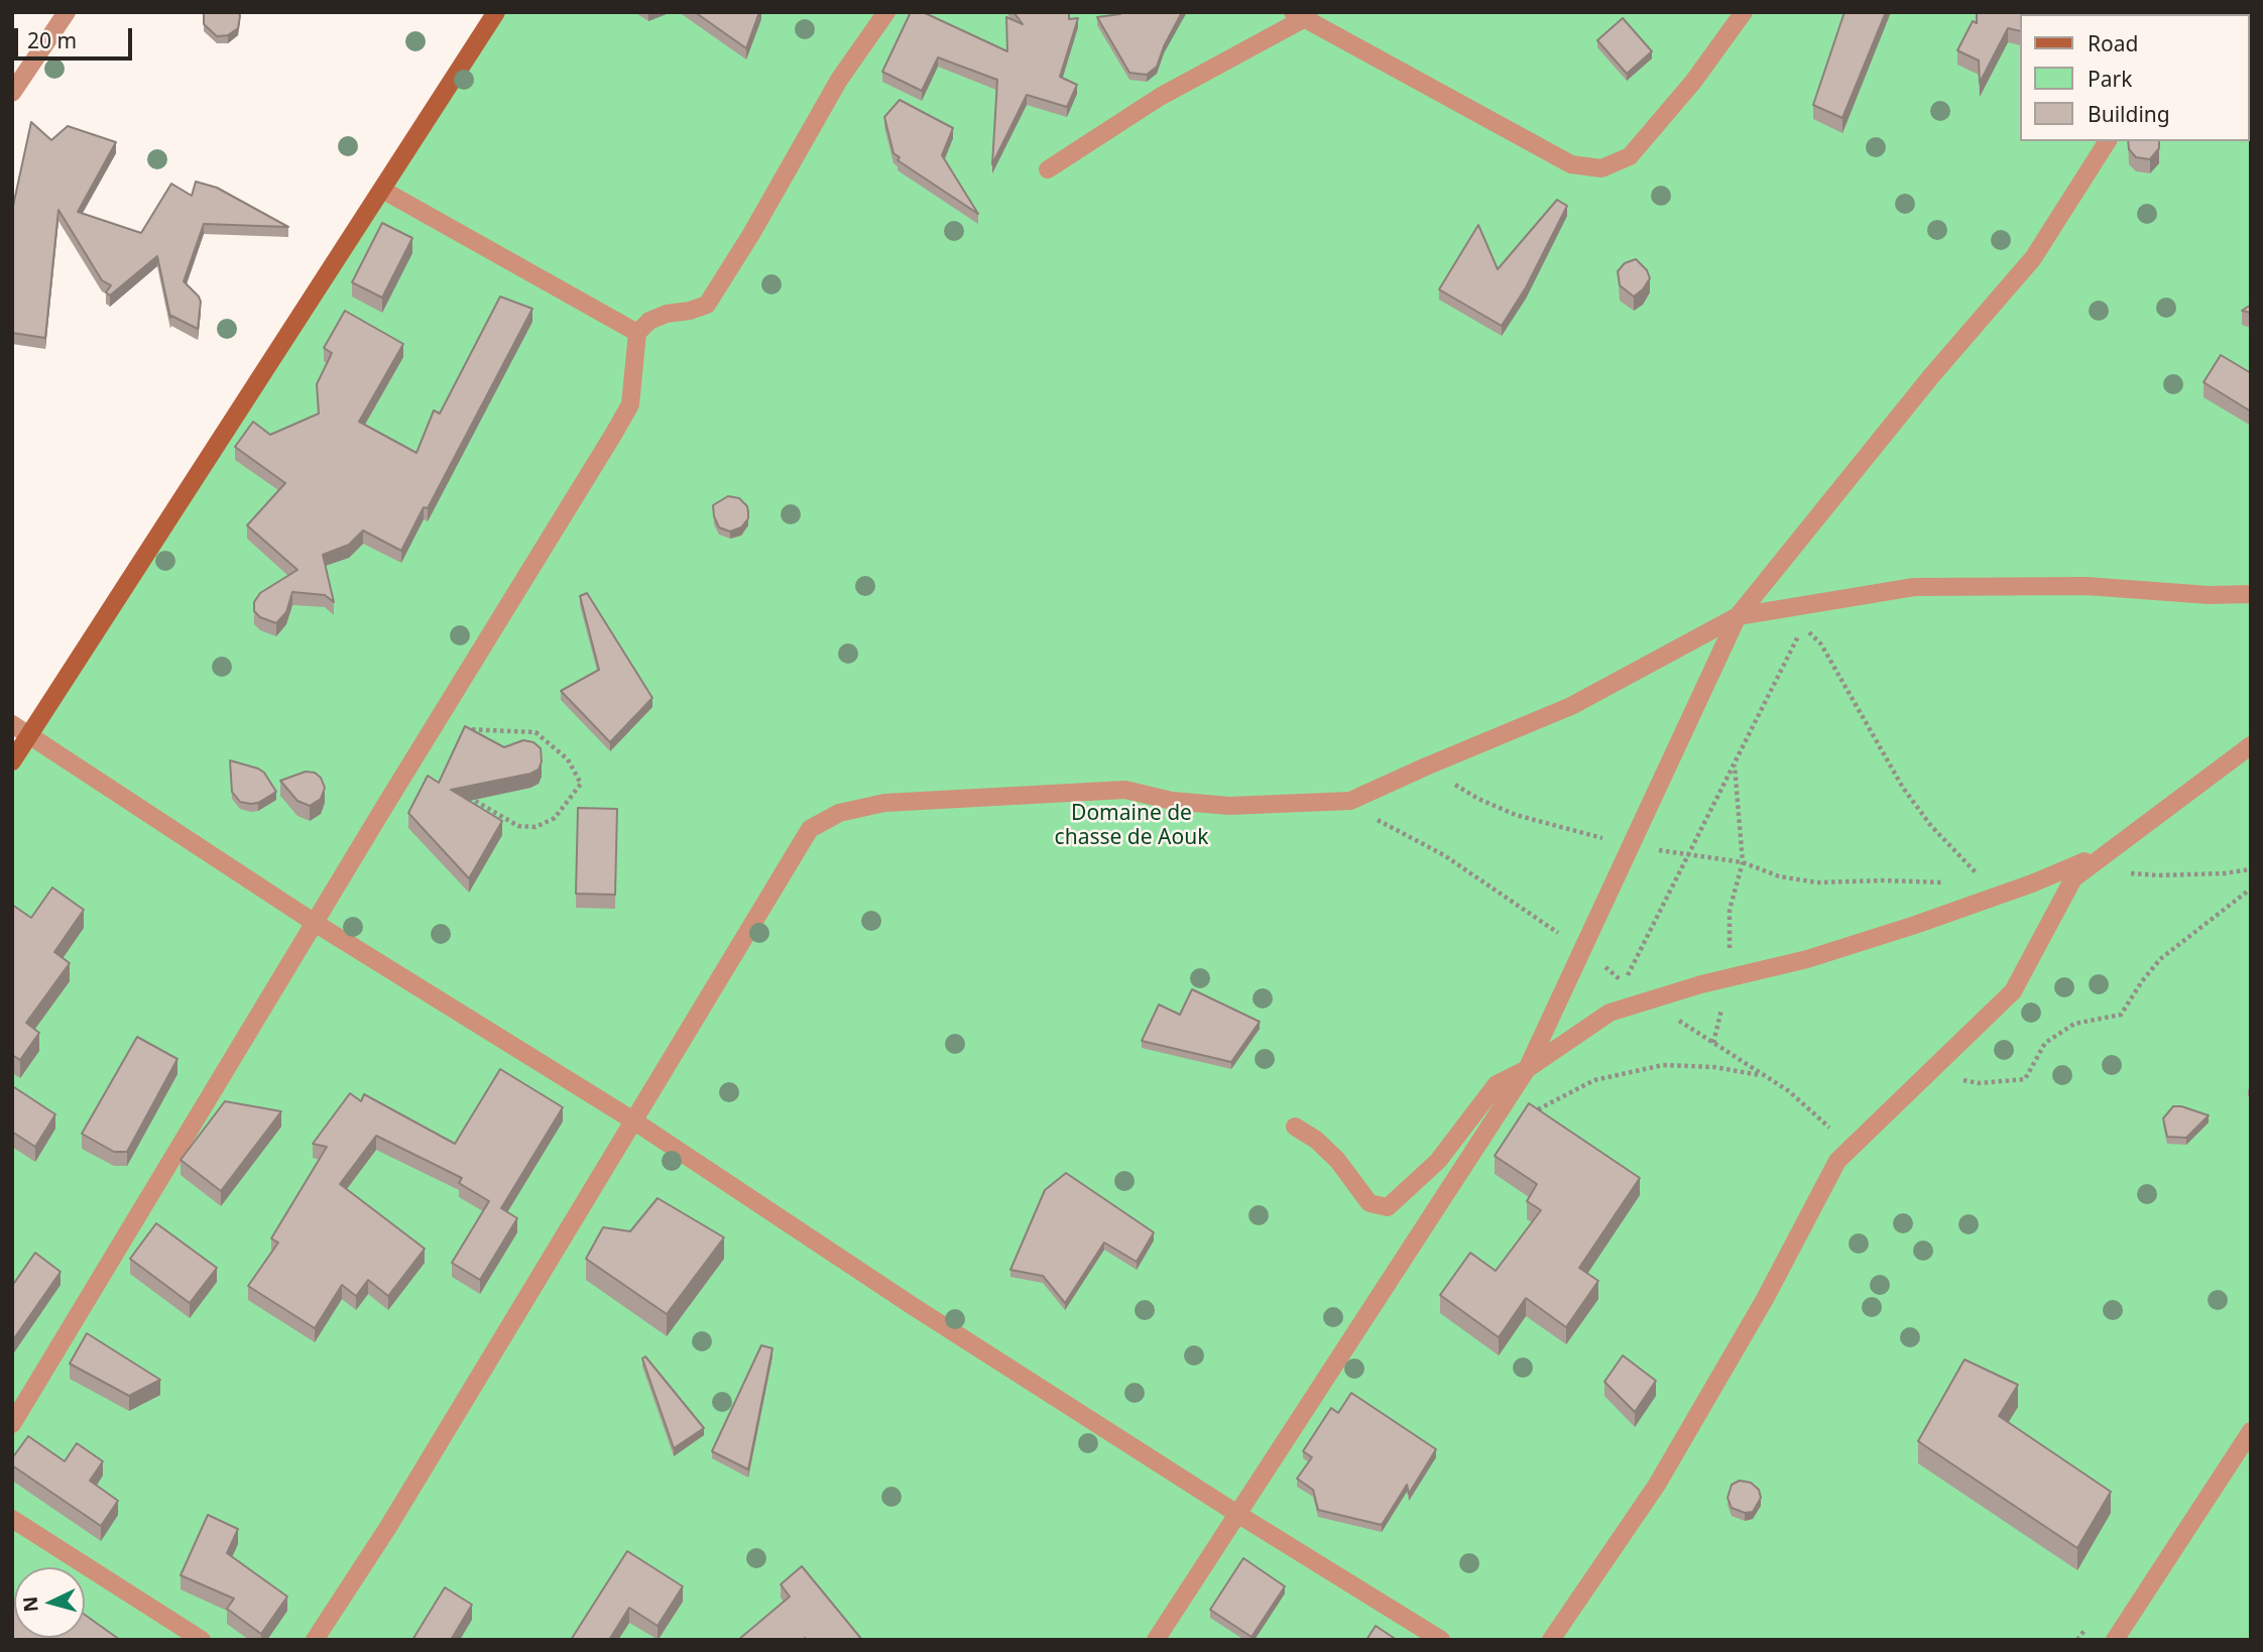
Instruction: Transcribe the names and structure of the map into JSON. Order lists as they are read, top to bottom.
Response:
{
  "parks": ["Domaine de chasse de Aouk"],
  "legend": ["Road", "Park", "Building"],
  "scale_bar": "20 m",
  "north": "left"
}
